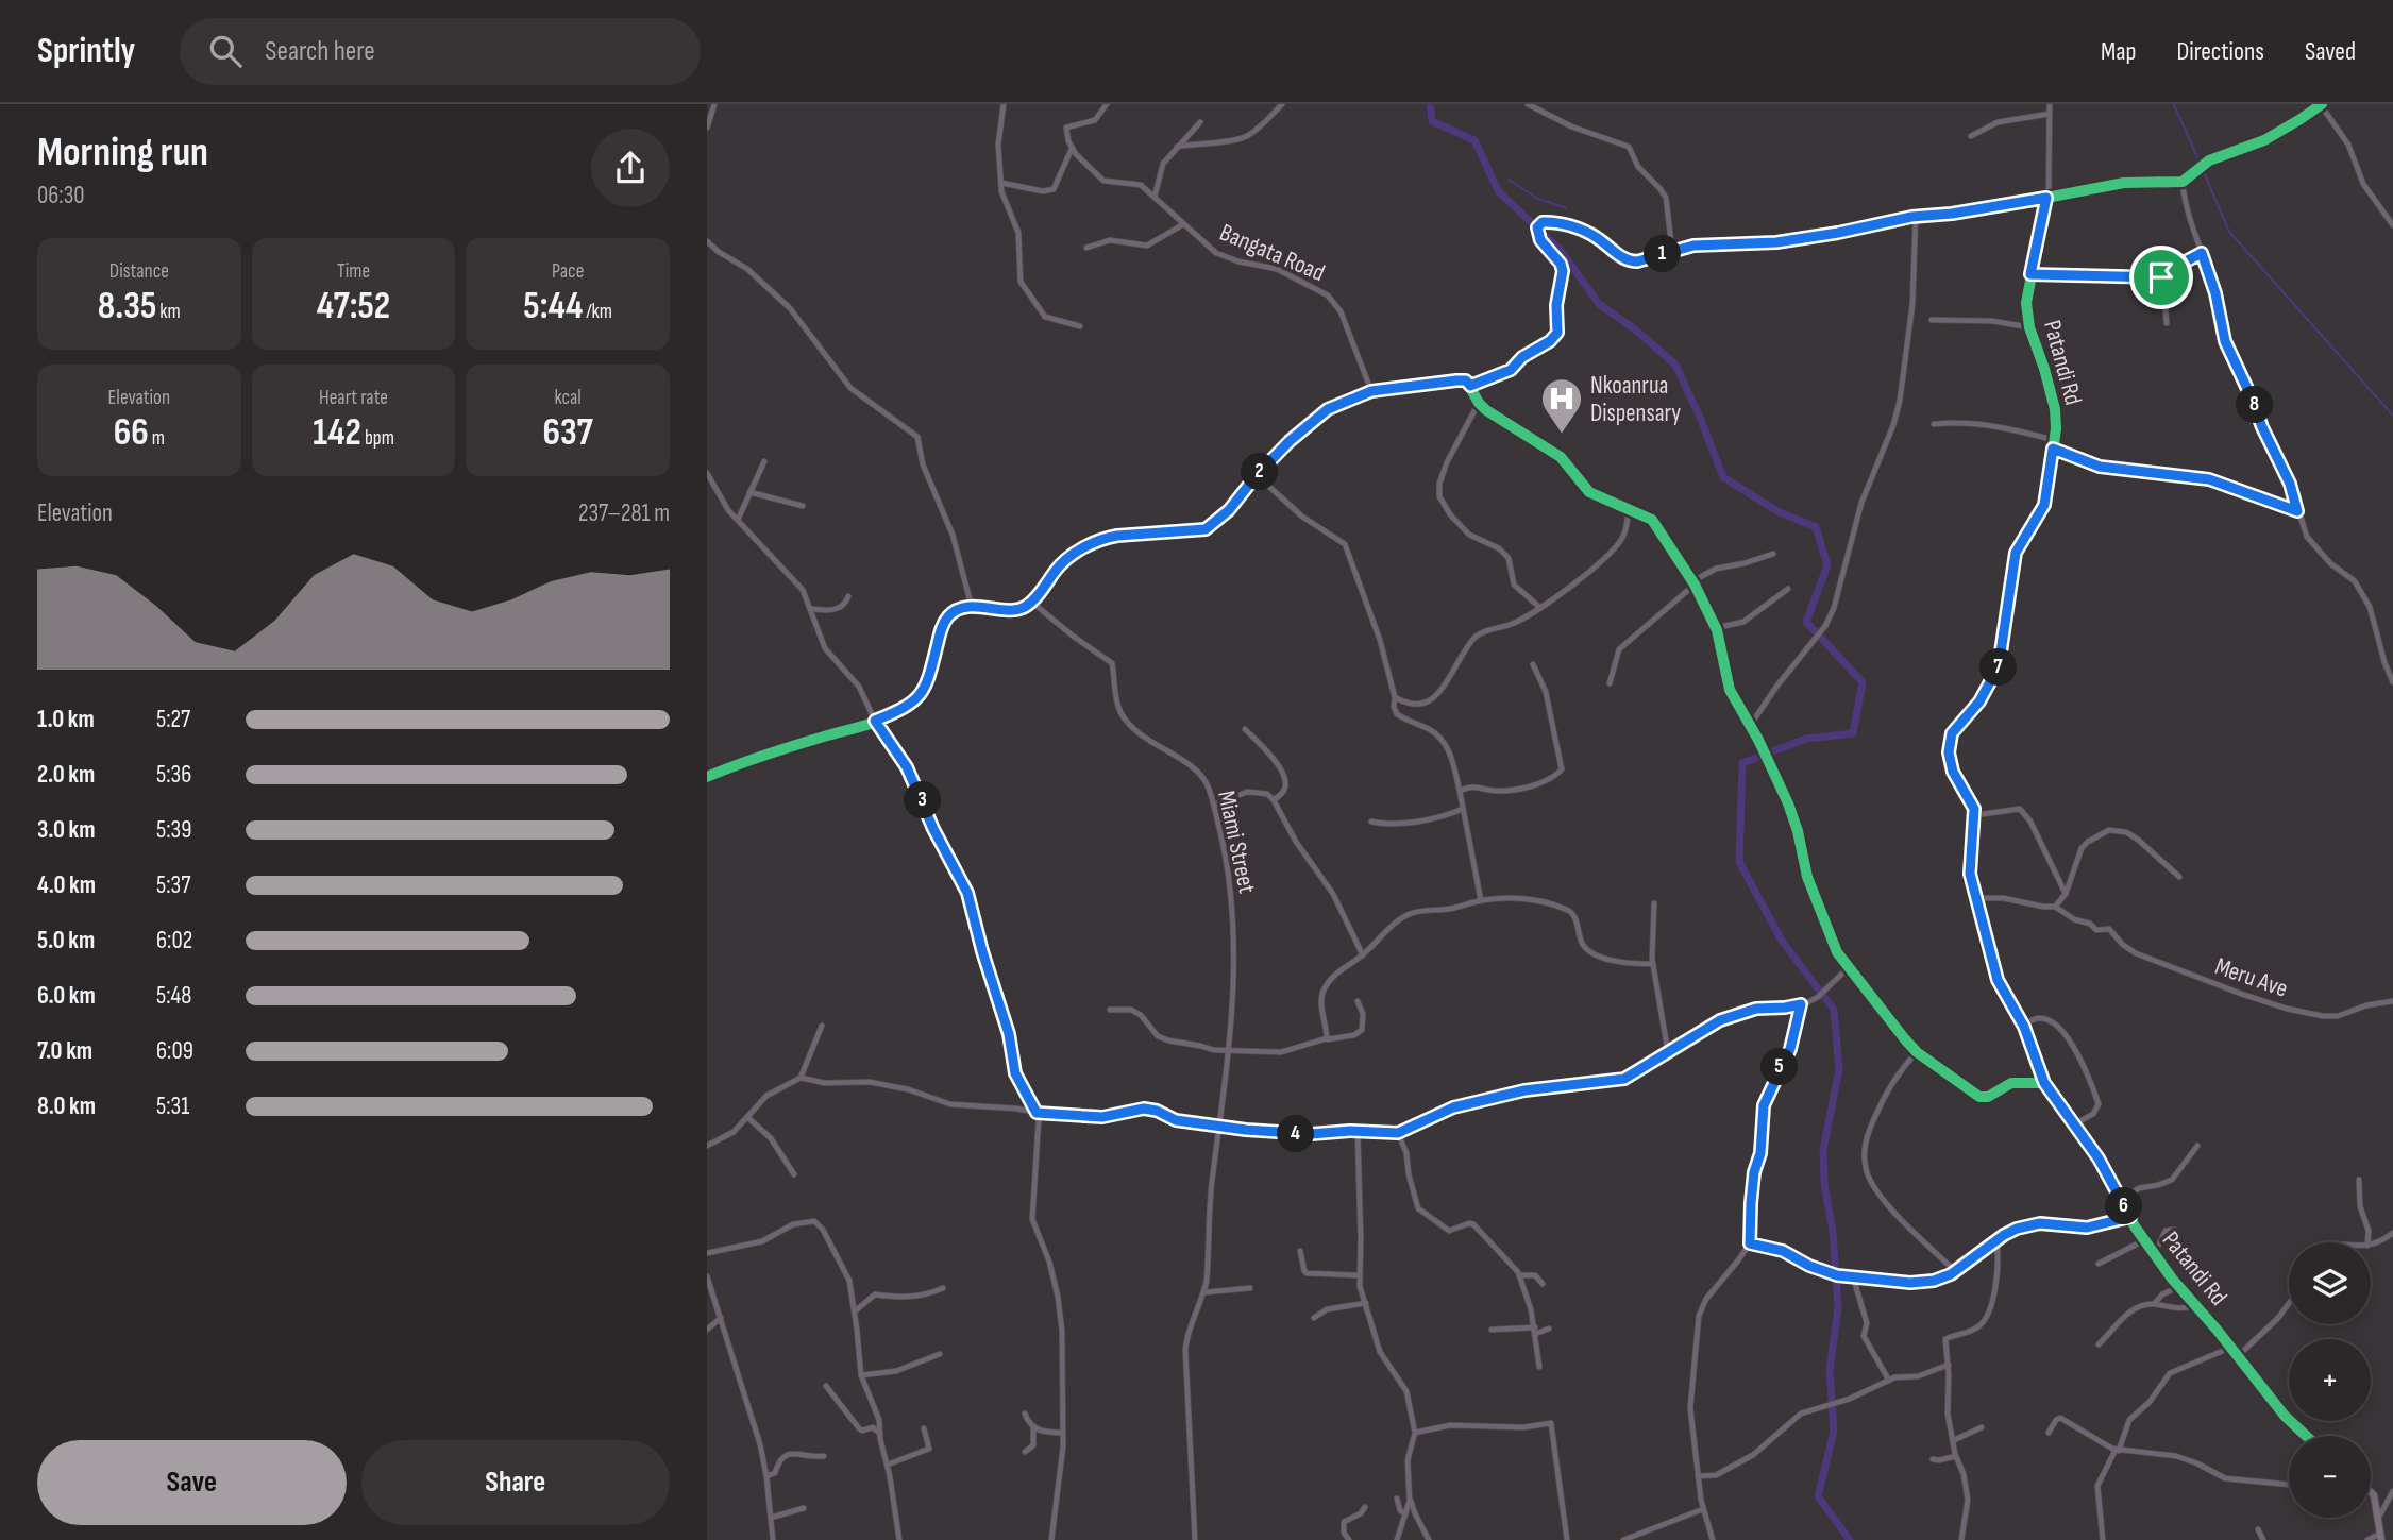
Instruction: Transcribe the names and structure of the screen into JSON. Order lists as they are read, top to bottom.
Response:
{
  "streets": {
    "street": [
      "Bangata Road",
      "Patandi Rd",
      "Miami Street",
      "Meru Ave"
    ]
  },
  "places": {
    "hospital": ["Nkoanrua Dispensary"]
  },
  "page": {
    "header": "Sprintly",
    "search": "Search here",
    "nav": ["Map", "Directions", "Saved"],
    "heading": ["Morning run", "06:30"],
    "stats": [
      ["Distance", "8.35 km"],
      ["Time", "47:52"],
      ["Pace", "5:44 /km"],
      ["Elevation", "66 m"],
      ["Heart rate", "142 bpm"],
      ["kcal", "637"]
    ],
    "pins": [
      "1",
      "8",
      "2",
      "7",
      "3",
      "5",
      "4",
      "6"
    ],
    "chart": ["Elevation", "237–281 m"],
    "list": [
      {
        "name": "1.0 km",
        "note": "5:27"
      },
      {
        "name": "2.0 km",
        "note": "5:36"
      },
      {
        "name": "3.0 km",
        "note": "5:39"
      },
      {
        "name": "4.0 km",
        "note": "5:37"
      },
      {
        "name": "5.0 km",
        "note": "6:02"
      },
      {
        "name": "6.0 km",
        "note": "5:48"
      },
      {
        "name": "7.0 km",
        "note": "6:09"
      },
      {
        "name": "8.0 km",
        "note": "5:31"
      }
    ],
    "map_buttons": ["+", "−"],
    "buttons": ["Save", "Share"]
  }
}
